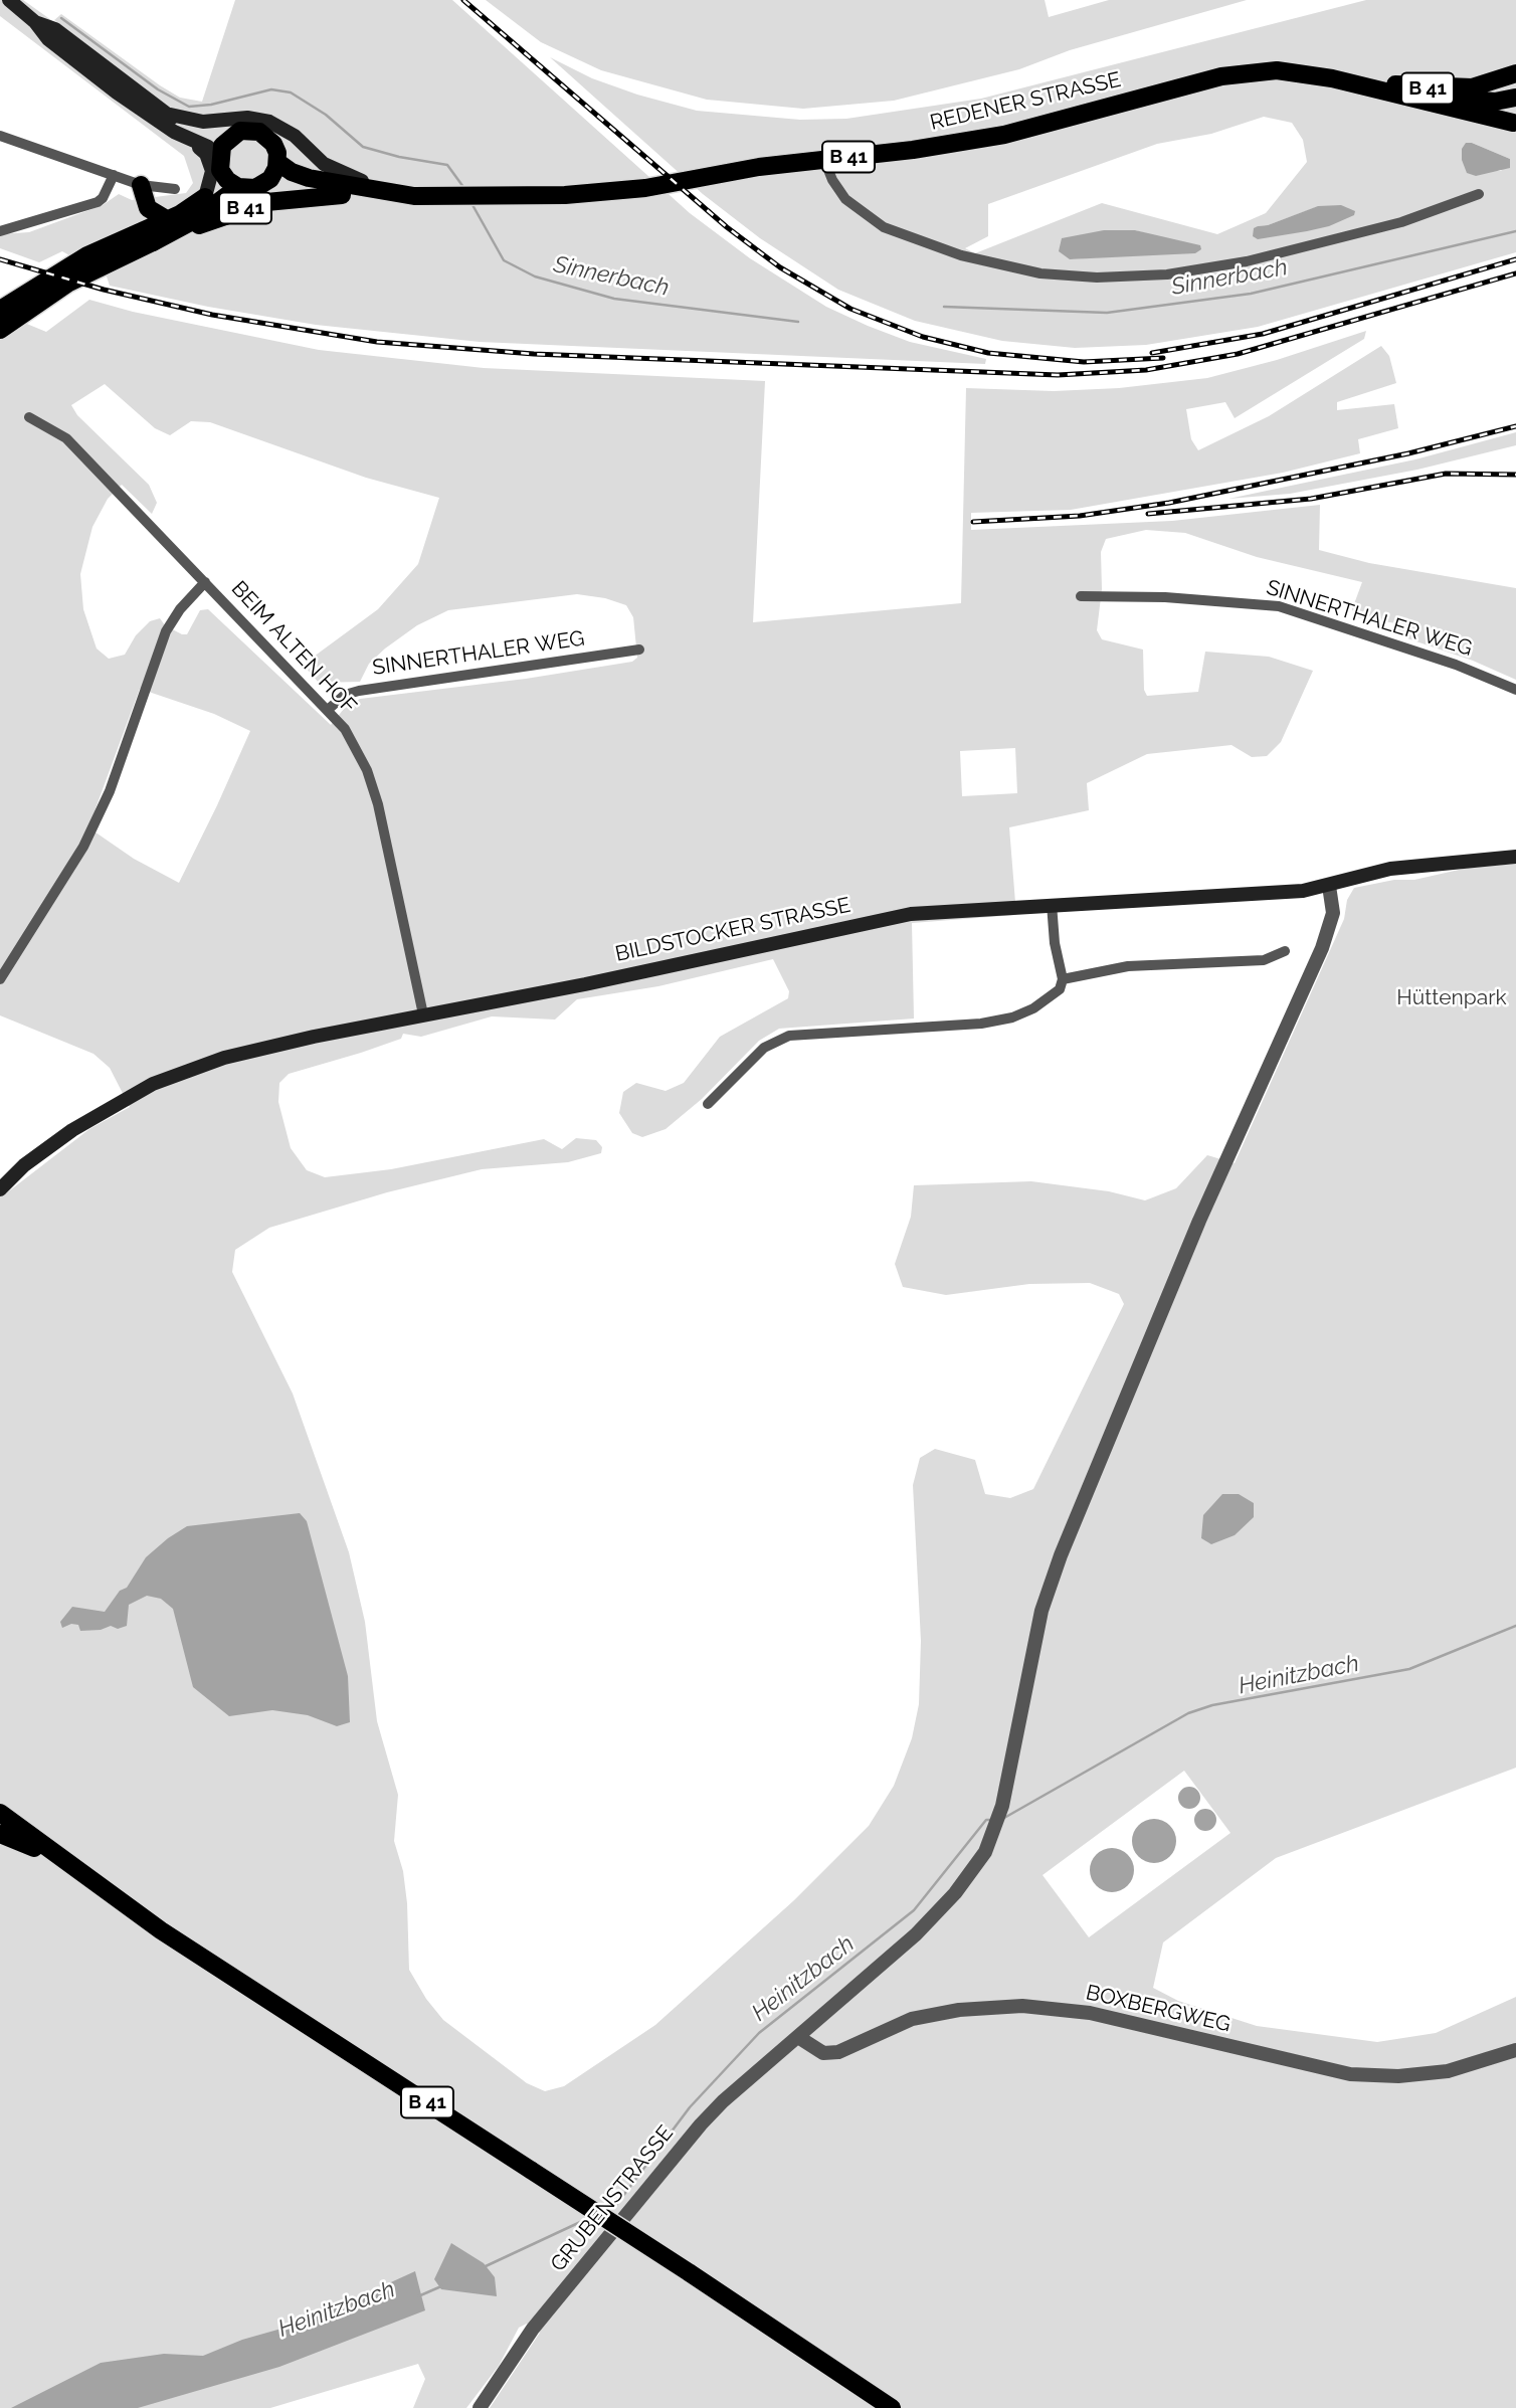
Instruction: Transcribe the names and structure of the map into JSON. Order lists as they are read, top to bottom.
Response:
{
  "streets": {
    "main road": ["B 41", "REDENER STRASSE", "BILDSTOCKER STRASSE"],
    "street": [
      "SINNERTHALER WEG",
      "BEIM ALTEN HOF",
      "BOXBERGWEG",
      "GRUBENSTRASSE"
    ]
  },
  "crossings": [
    ["B 41", "REDENER STRASSE"],
    ["SINNERTHALER WEG", "BEIM ALTEN HOF"],
    ["BEIM ALTEN HOF", "BILDSTOCKER STRASSE"],
    ["BILDSTOCKER STRASSE", "GRUBENSTRASSE"],
    ["BOXBERGWEG", "GRUBENSTRASSE"]
  ],
  "water": ["Sinnerbach", "Heinitzbach"],
  "parks": ["Hüttenpark"]
}
